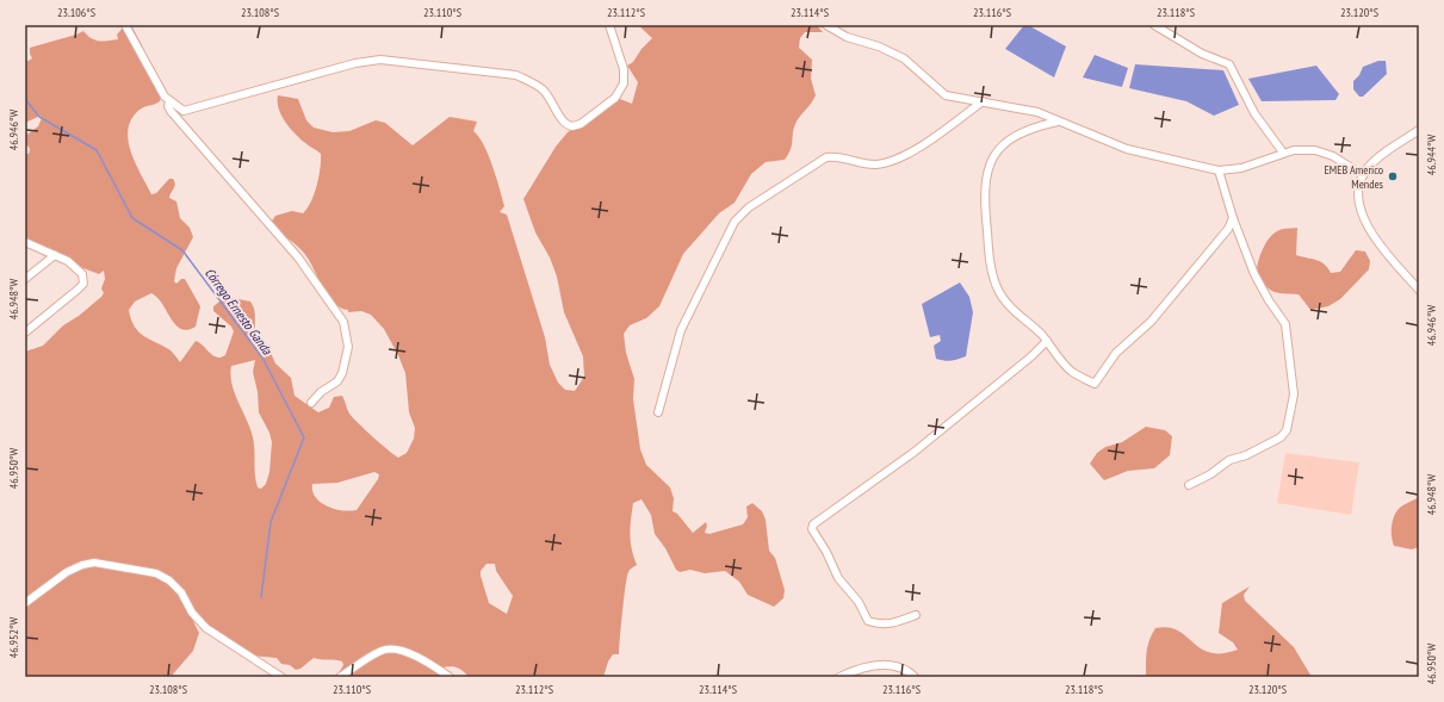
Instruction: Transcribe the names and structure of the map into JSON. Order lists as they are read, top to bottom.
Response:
{
  "water": ["Córrego Ernesto Ganda"],
  "places": ["EMEB Americo Mendes"],
  "coordinates": [
    "23.106°S",
    "23.108°S",
    "23.110°S",
    "23.112°S",
    "23.114°S",
    "23.116°S",
    "23.118°S",
    "23.120°S",
    "46.946°W",
    "46.944°W",
    "46.948°W",
    "46.950°W",
    "46.952°W"
  ]
}
